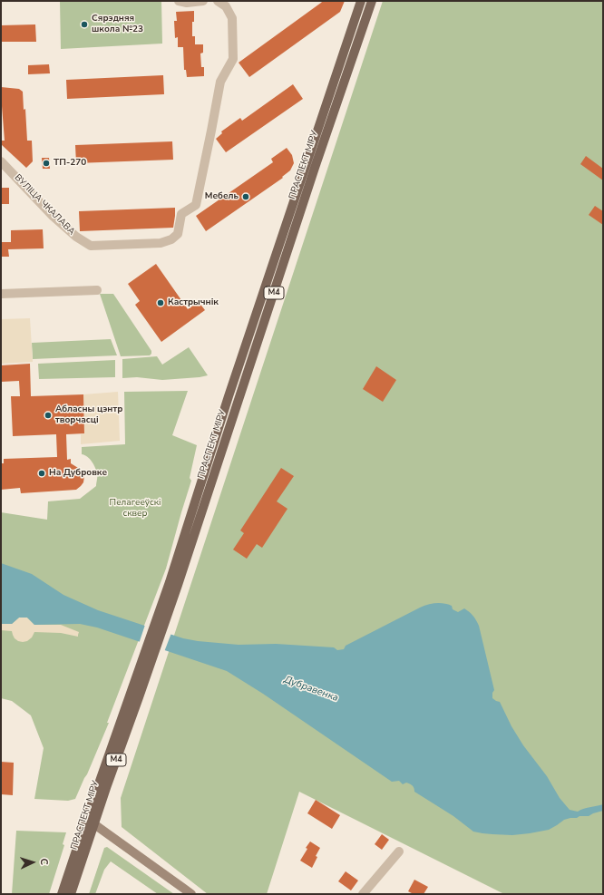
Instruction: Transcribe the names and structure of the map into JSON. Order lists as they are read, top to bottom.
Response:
{
  "streets": {
    "main road": ["ПРАСПЕКТ МІРУ", "М4"],
    "street": ["ВУЛІЦА ЧКАЛАВА"]
  },
  "water": ["Дубравенка"],
  "parks": ["Пелагееўскі сквер"],
  "places": [
    "Сярэдняя школа №23",
    "ТП-270",
    "Мебель",
    "Кастрычнік",
    "Абласны цэнтр творчасці",
    "На Дубровке"
  ],
  "north": "right"
}
